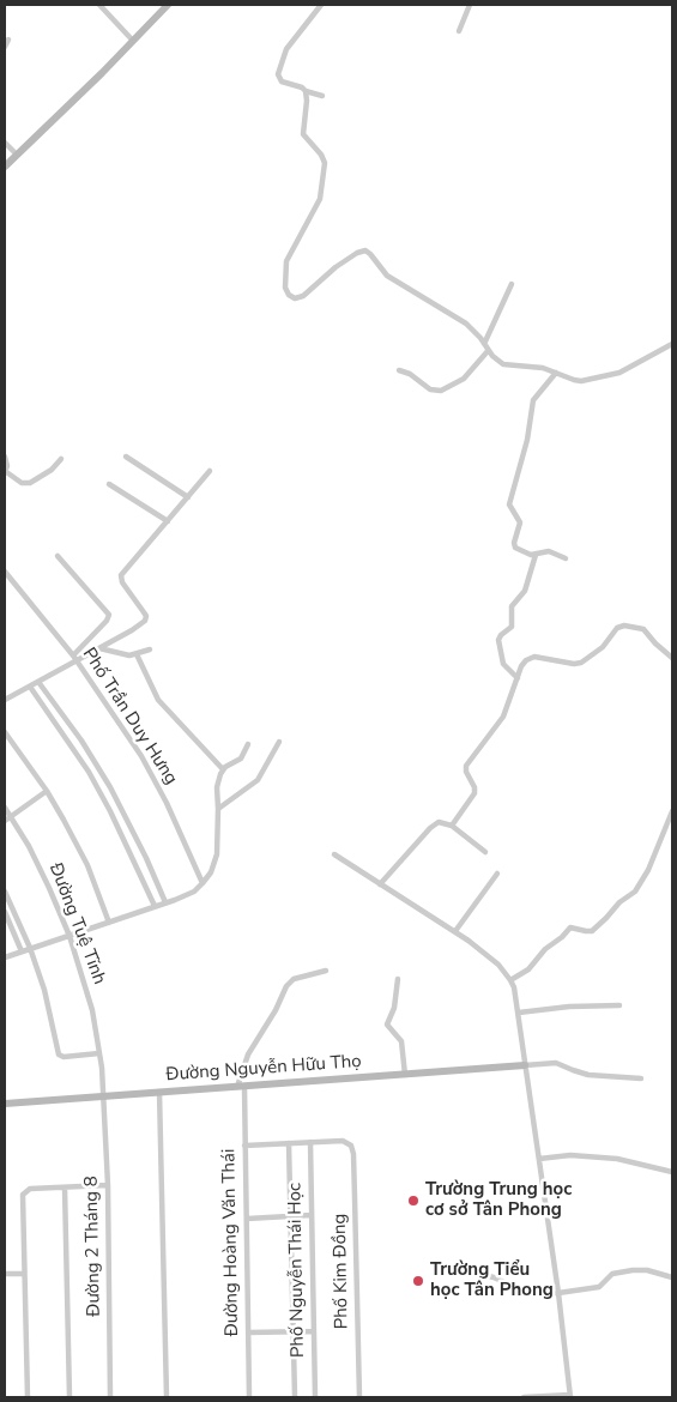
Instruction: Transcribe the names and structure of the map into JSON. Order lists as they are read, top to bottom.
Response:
{
  "streets": {
    "street": [
      "Phố Trần Duy Hưng",
      "Đường Tuệ Tĩnh",
      "Đường Nguyễn Hữu Thọ",
      "Đường Hoàng Văn Thái",
      "Đường 2 Tháng 8",
      "Phố Nguyễn Thái Học",
      "Phố Kim Đồng"
    ]
  },
  "crossings": [
    ["Đường Tuệ Tĩnh", "Đường Nguyễn Hữu Thọ"],
    ["Đường Tuệ Tĩnh", "Đường 2 Tháng 8"],
    ["Đường Nguyễn Hữu Thọ", "Đường Hoàng Văn Thái"],
    ["Đường Nguyễn Hữu Thọ", "Đường 2 Tháng 8"],
    ["Phố Nguyễn Thái Học", "Phố Kim Đồng"]
  ],
  "places": ["Trường Trung học cơ sở Tân Phong", "Trường Tiểu học Tân Phong"]
}
